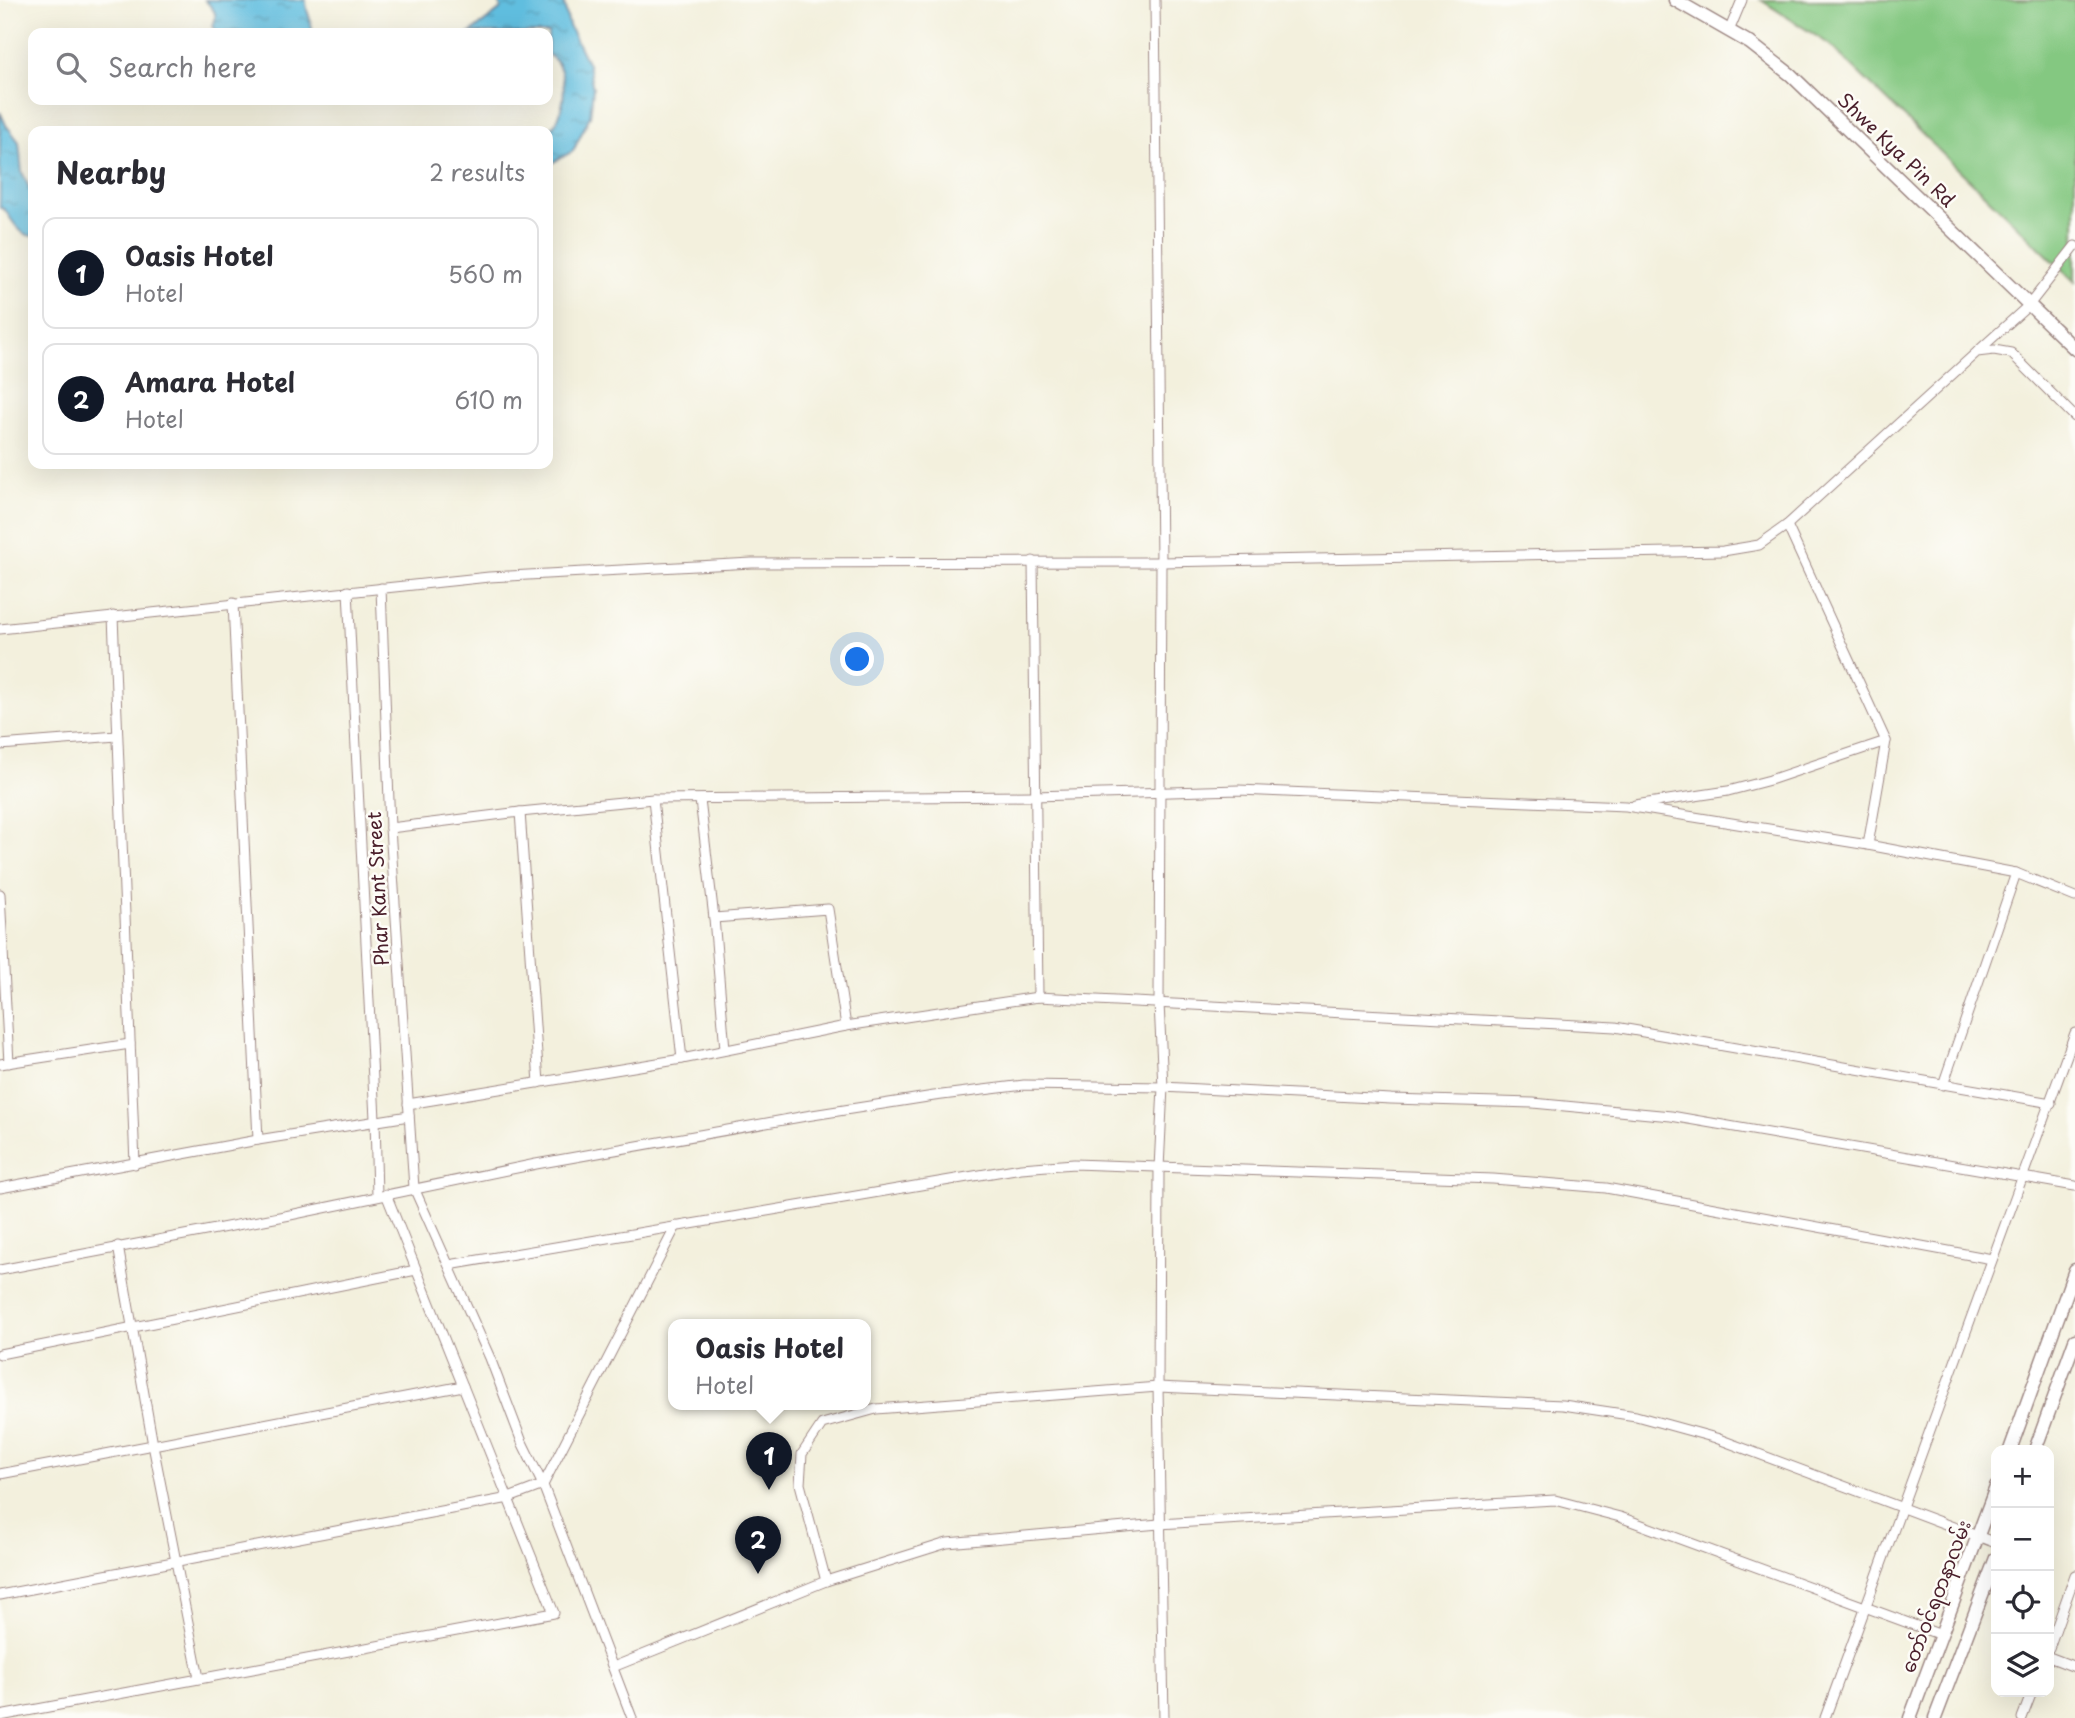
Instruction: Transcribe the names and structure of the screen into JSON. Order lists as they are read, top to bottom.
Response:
{
  "streets": {
    "main road": ["Shwe Kya Pin Rd", "တော်ဝင်ရတနာလမ်း"],
    "street": ["Phar Kant Street"]
  },
  "page": {
    "search": "Search here",
    "heading": ["Nearby", "2 results"],
    "list": [
      {
        "mark": "1",
        "name": "Oasis Hotel",
        "note": "Hotel",
        "value": "560 m"
      },
      {
        "mark": "2",
        "name": "Amara Hotel",
        "note": "Hotel",
        "value": "610 m"
      }
    ],
    "popup": ["Oasis Hotel", "Hotel"],
    "pins": ["1", "2"],
    "map_buttons": ["+", "−"]
  }
}
